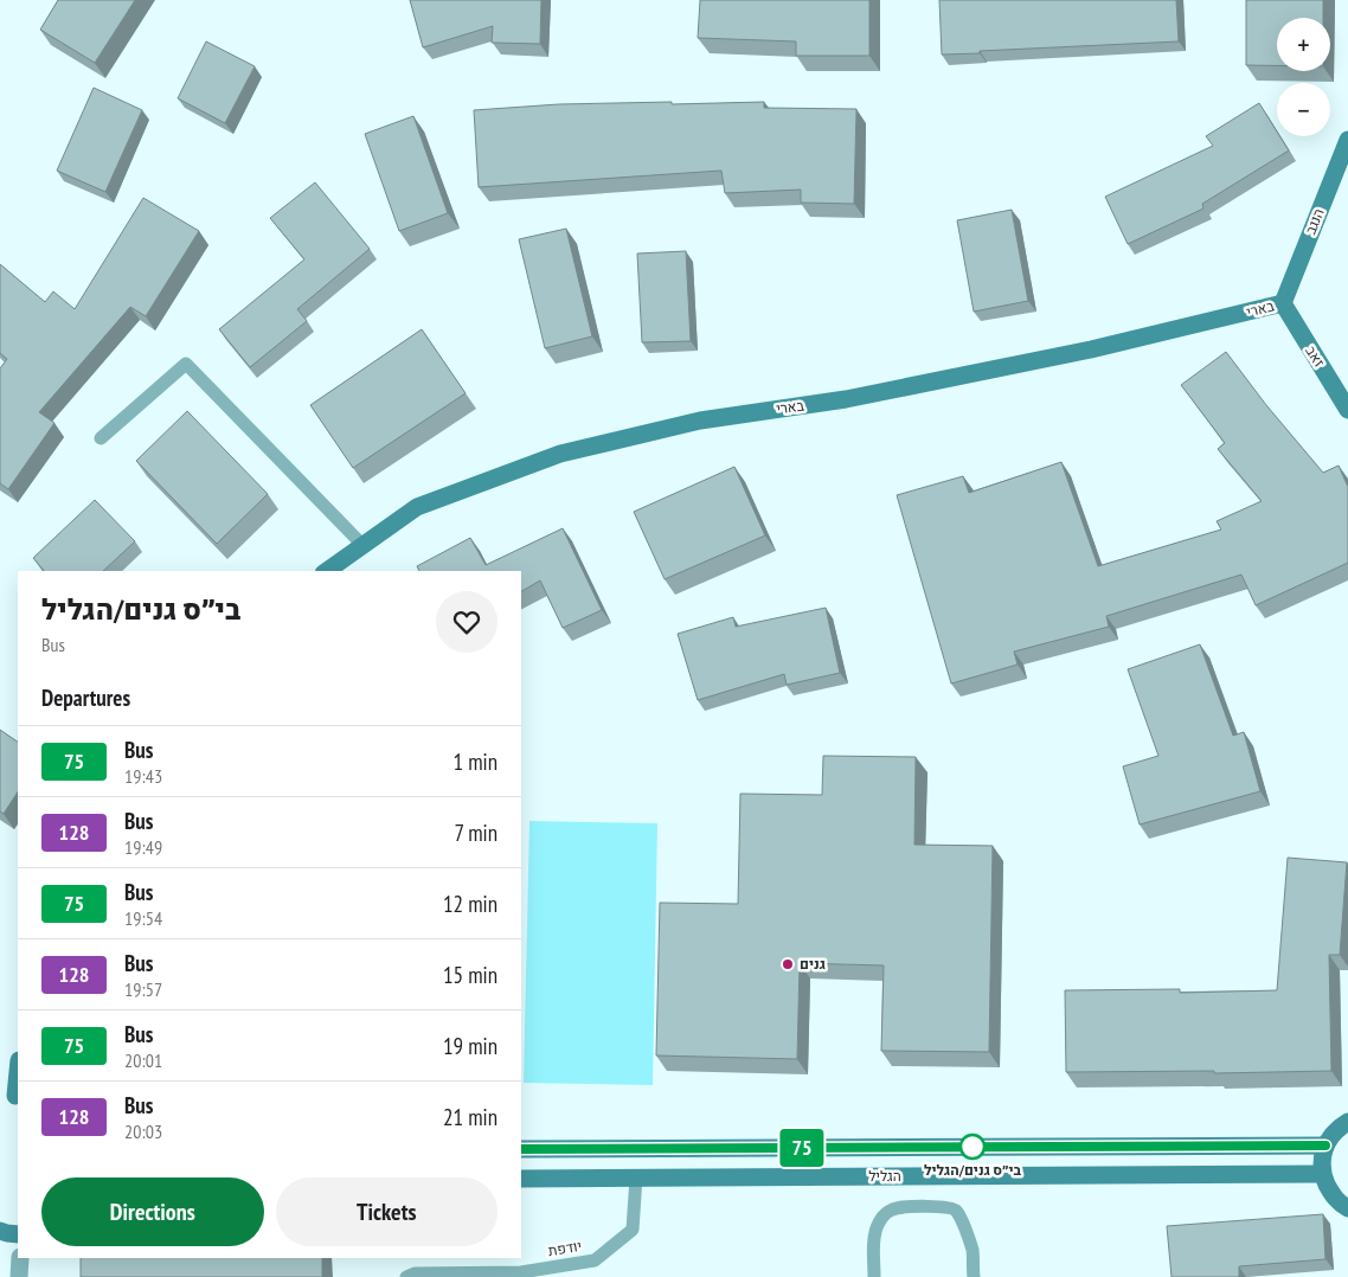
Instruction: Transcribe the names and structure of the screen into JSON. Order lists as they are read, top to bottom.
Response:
{
  "streets": {
    "street": [
      "הנגב",
      "בארי",
      "זאב",
      "הגליל"
    ],
    "lane": ["יודפת"]
  },
  "crossings": [
    ["הנגב", "בארי"],
    ["הנגב", "זאב"],
    ["בארי", "זאב"],
    ["הגליל", "יודפת"]
  ],
  "places": ["גנים", "בי״ס גנים/הגליל"],
  "lines": ["bus line 75"],
  "page": {
    "on_map": "75",
    "map_buttons": ["+", "−"],
    "heading": [
      ["בי״ס גנים/הגליל", "Bus"],
      "Departures"
    ],
    "list": [
      {
        "mark": "75",
        "name": "Bus",
        "note": "19:43",
        "value": "1 min"
      },
      {
        "mark": "128",
        "name": "Bus",
        "note": "19:49",
        "value": "7 min"
      },
      {
        "mark": "75",
        "name": "Bus",
        "note": "19:54",
        "value": "12 min"
      },
      {
        "mark": "128",
        "name": "Bus",
        "note": "19:57",
        "value": "15 min"
      },
      {
        "mark": "75",
        "name": "Bus",
        "note": "20:01",
        "value": "19 min"
      },
      {
        "mark": "128",
        "name": "Bus",
        "note": "20:03",
        "value": "21 min"
      }
    ],
    "buttons": ["Directions", "Tickets"]
  }
}
